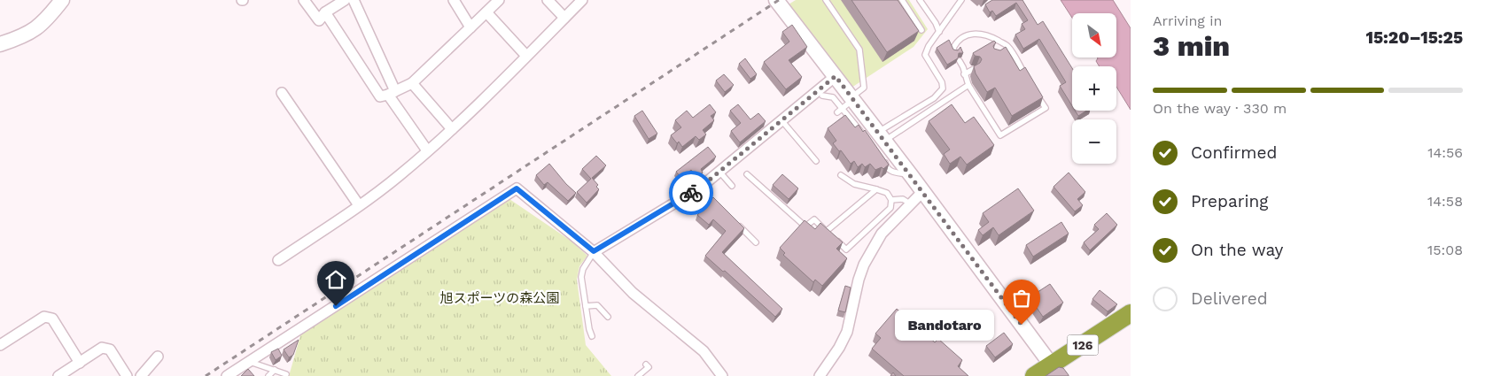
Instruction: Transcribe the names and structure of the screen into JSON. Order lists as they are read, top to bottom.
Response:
{
  "streets": {
    "highway": ["126"]
  },
  "parks": ["旭スポーツの森公園"],
  "places": ["Bandotaro"],
  "north": "bottom right",
  "page": {
    "heading": ["3 min", "Arriving in", "15:20–15:25"],
    "map_buttons": ["+", "−"],
    "bar": "On the way · 330 m",
    "list": [
      ["Confirmed", "14:56"],
      ["Preparing", "14:58"],
      ["On the way", "15:08"],
      "Delivered"
    ],
    "bubble": "Bandotaro"
  }
}
